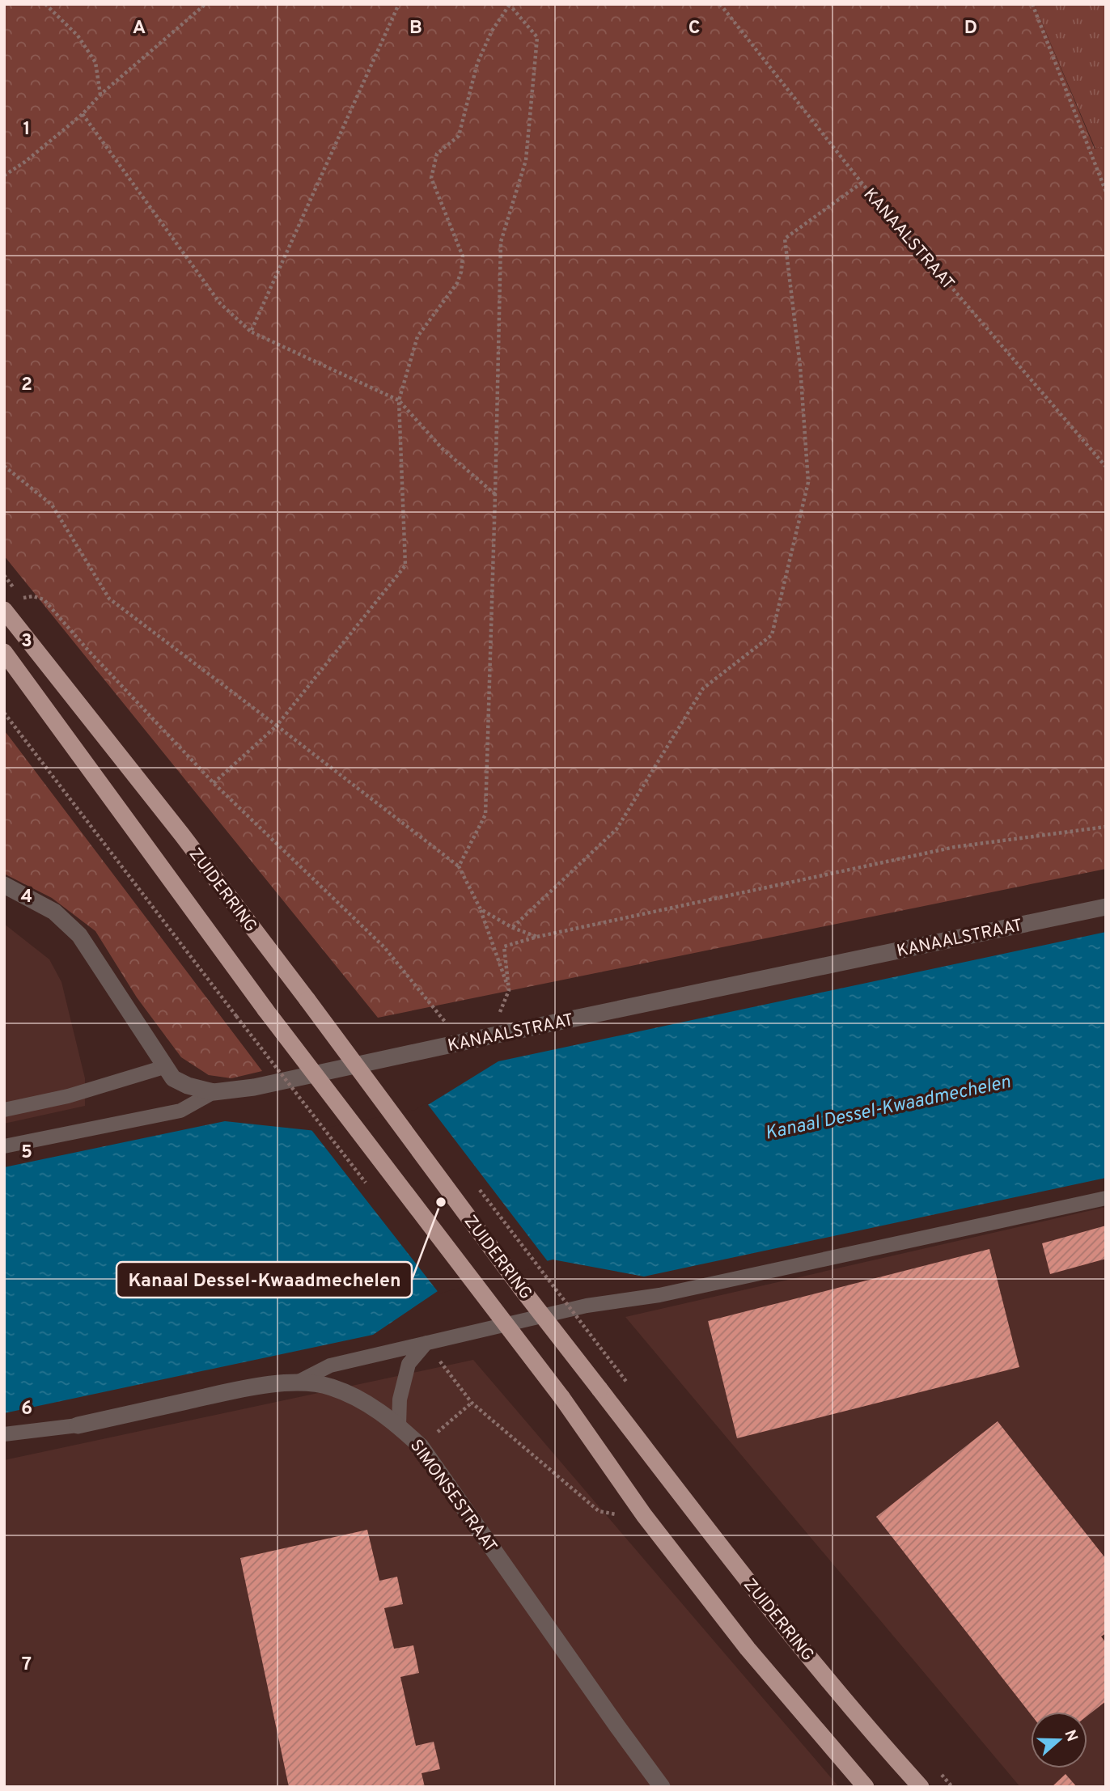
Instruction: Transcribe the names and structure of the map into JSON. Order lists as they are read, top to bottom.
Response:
{
  "streets": {
    "highway": ["ZUIDERRING"],
    "street": ["KANAALSTRAAT", "SIMONSESTRAAT"]
  },
  "water": ["Kanaal Dessel-Kwaadmechelen"],
  "places": ["Kanaal Dessel-Kwaadmechelen"],
  "north": "right",
  "grid": {
    "columns": [
      "A",
      "B",
      "C",
      "D"
    ],
    "rows": [
      "1",
      "2",
      "3",
      "4",
      "5",
      "6",
      "7"
    ]
  }
}
